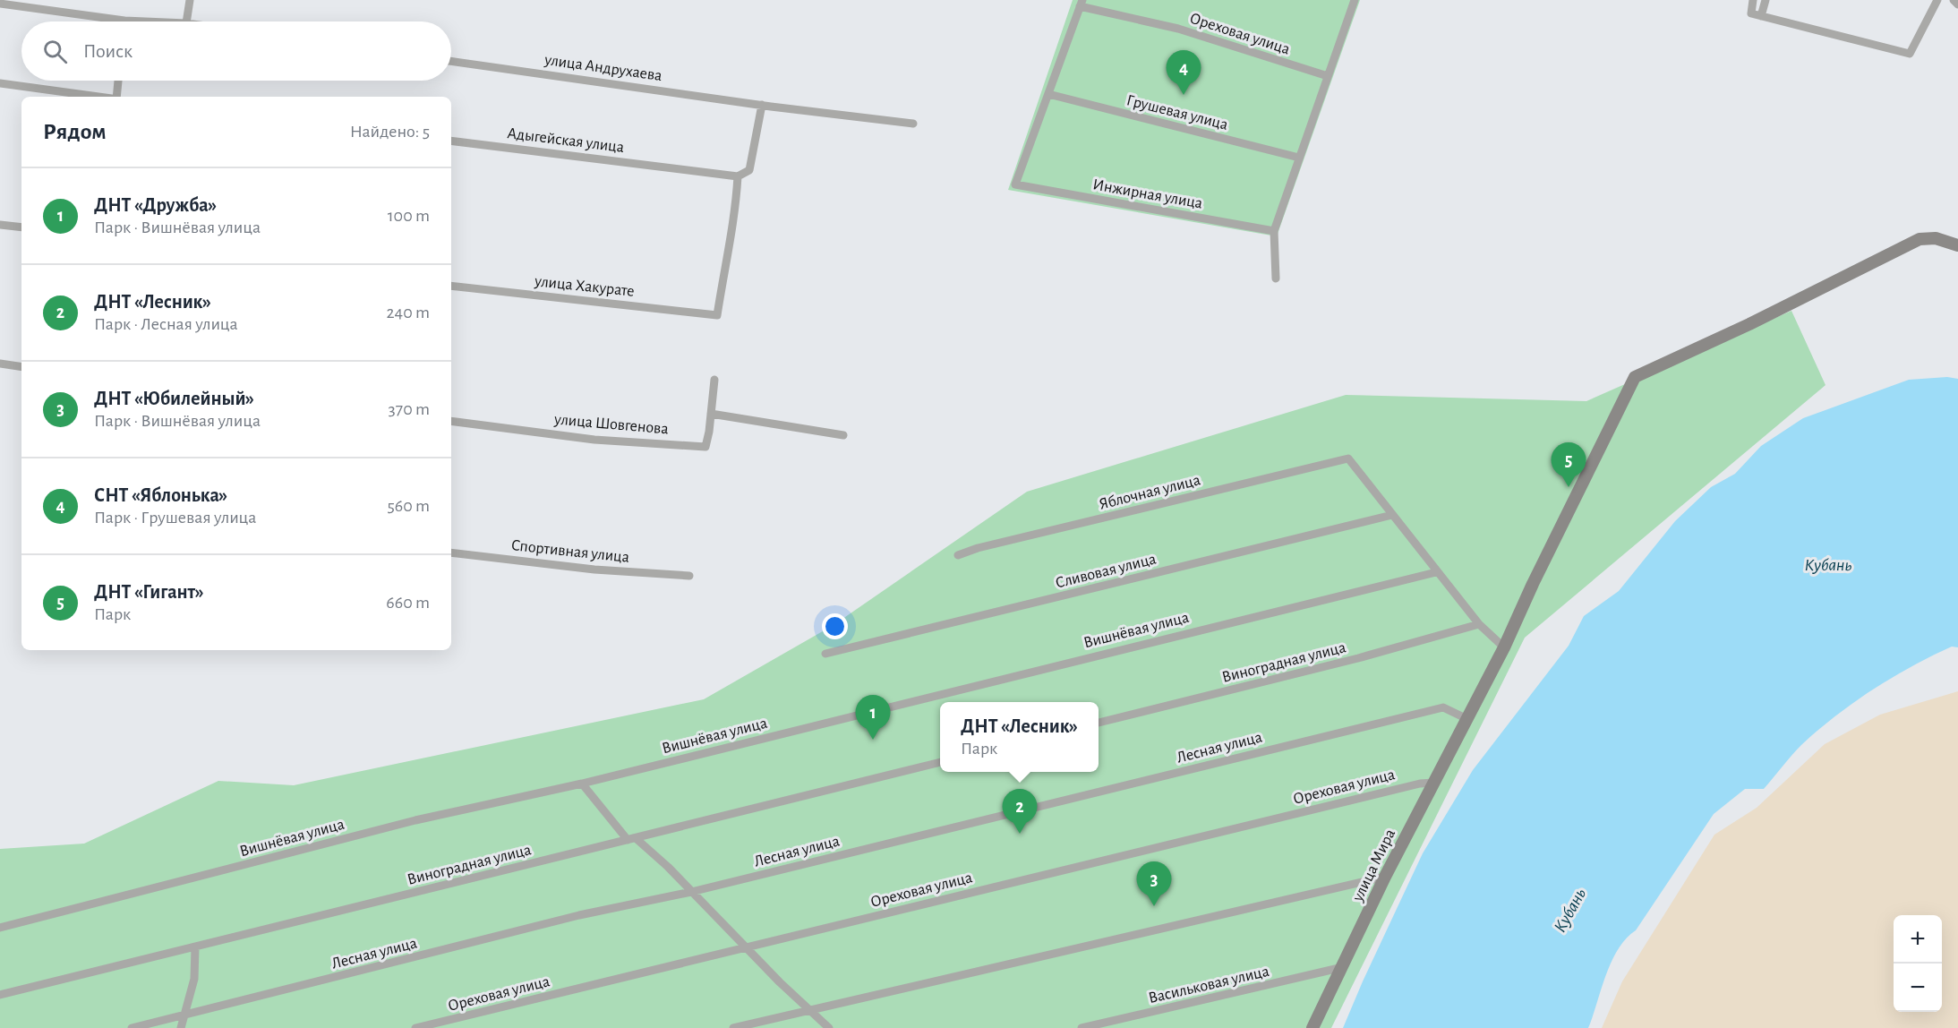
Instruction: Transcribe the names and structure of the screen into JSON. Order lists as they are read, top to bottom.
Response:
{
  "streets": {
    "street": [
      "Ореховая улица",
      "улица Андрухаева",
      "Грушевая улица",
      "Адыгейская улица",
      "Инжирная улица",
      "улица Хакурате",
      "улица Шовгенова",
      "Яблочная улица",
      "Спортивная улица",
      "Сливовая улица",
      "Вишнёвая улица",
      "Виноградная улица",
      "Лесная улица",
      "улица Мира",
      "Васильковая улица"
    ]
  },
  "crossings": [
    ["Ореховая улица", "улица Мира"],
    ["Грушевая улица", "Инжирная улица"],
    ["Адыгейская улица", "улица Хакурате"],
    ["Яблочная улица", "Сливовая улица"],
    ["Лесная улица", "улица Мира"],
    ["улица Мира", "Васильковая улица"]
  ],
  "water": ["Кубань"],
  "page": {
    "search": "Поиск",
    "pins": [
      "4",
      "5",
      "1",
      "2",
      "3"
    ],
    "heading": ["Рядом", "Найдено: 5"],
    "list": [
      {
        "mark": "1",
        "name": "ДНТ «Дружба»",
        "note": "Парк · Вишнёвая улица",
        "value": "100 m"
      },
      {
        "mark": "2",
        "name": "ДНТ «Лесник»",
        "note": "Парк · Лесная улица",
        "value": "240 m"
      },
      {
        "mark": "3",
        "name": "ДНТ «Юбилейный»",
        "note": "Парк · Вишнёвая улица",
        "value": "370 m"
      },
      {
        "mark": "4",
        "name": "СНТ «Яблонька»",
        "note": "Парк · Грушевая улица",
        "value": "560 m"
      },
      {
        "mark": "5",
        "name": "ДНТ «Гигант»",
        "note": "Парк",
        "value": "660 m"
      }
    ],
    "popup": ["ДНТ «Лесник»", "Парк"],
    "map_buttons": ["+", "−"]
  }
}
